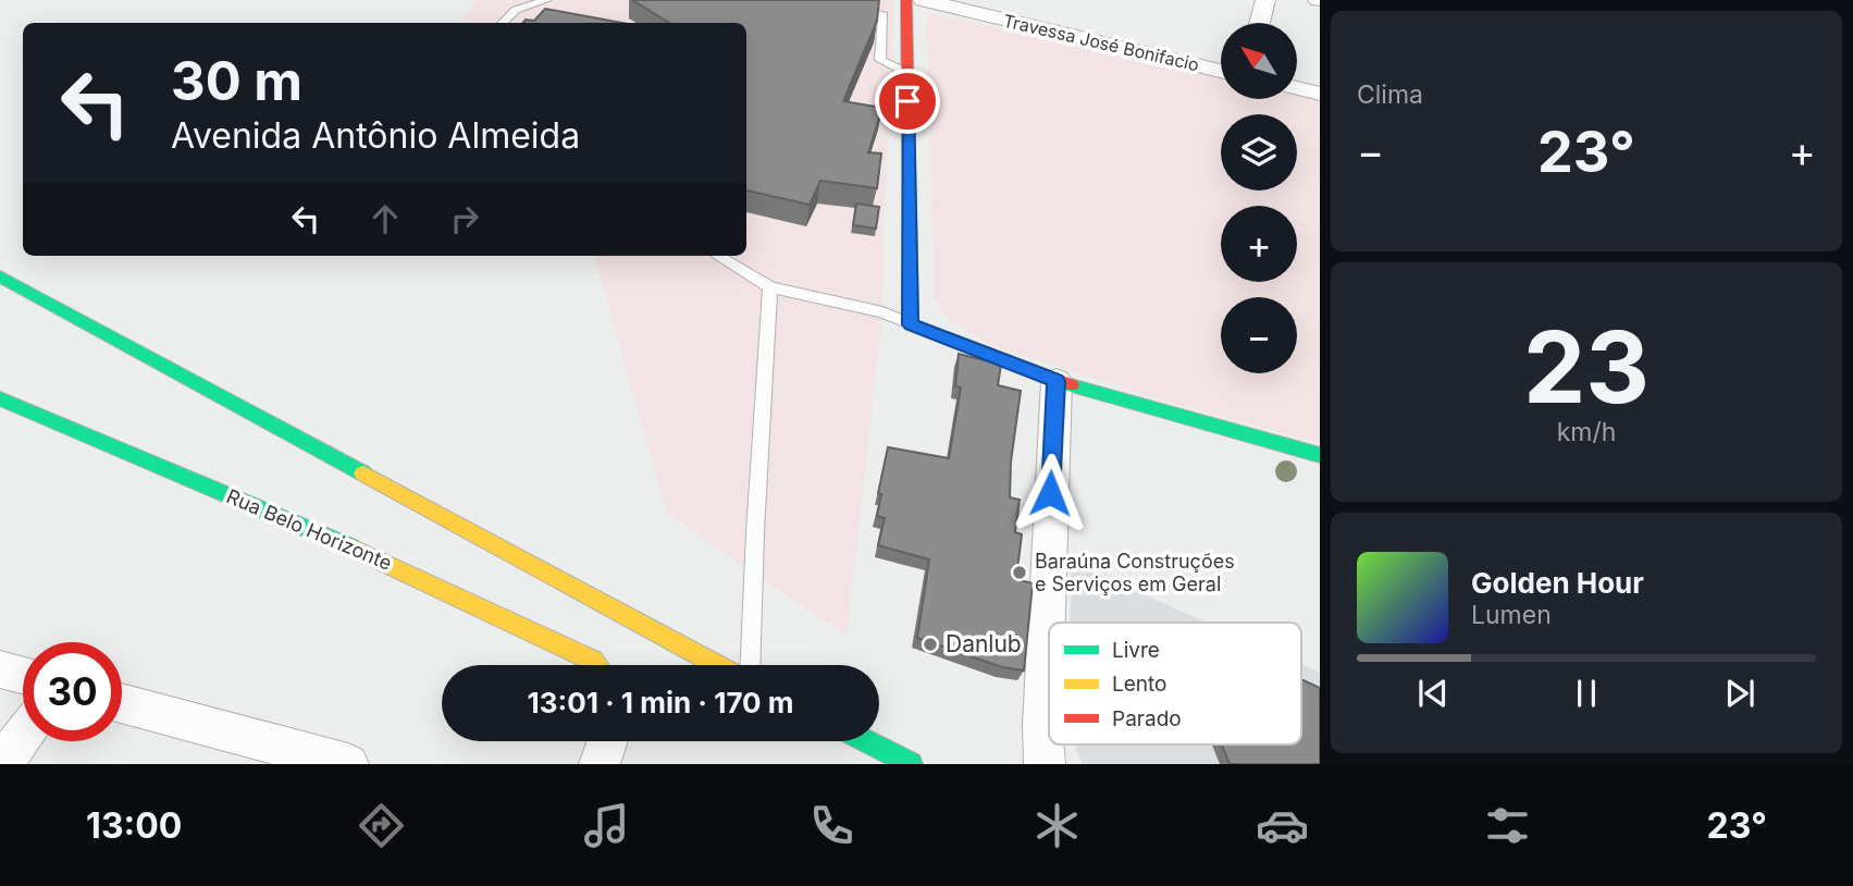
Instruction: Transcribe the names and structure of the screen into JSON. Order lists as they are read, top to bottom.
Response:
{
  "streets": {
    "street": ["Travessa José Bonifacio", "Rua Belo Horizonte"]
  },
  "places": ["Baraúna Construções e Serviços em Geral", "Danlub"],
  "legend": ["Livre", "Lento", "Parado"],
  "north": "top left",
  "page": {
    "tile": [
      "Clima",
      ["23", "km/h"]
    ],
    "map_buttons": ["+", "−"],
    "turn": ["30 m", "Avenida Antônio Almeida"],
    "heat": ["−", "23°", "+"],
    "song": ["Golden Hour", "Lumen"],
    "limit": "30",
    "trip": "13:01 · 1 min · 170 m",
    "tabs": ["13:00", "23°"]
  }
}
